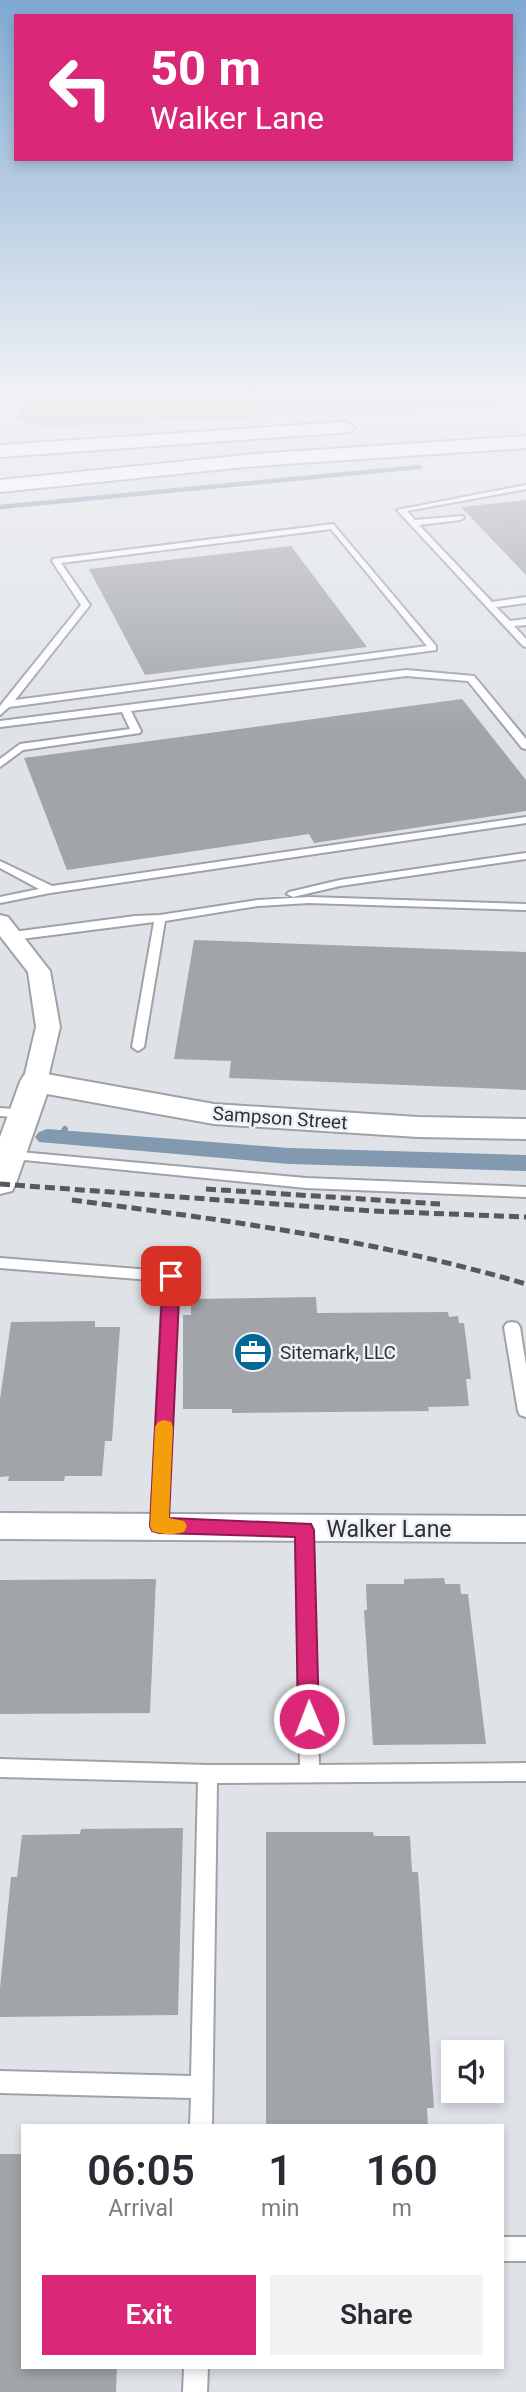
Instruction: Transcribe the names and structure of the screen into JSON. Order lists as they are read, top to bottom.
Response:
{
  "streets": {
    "street": ["Sampson Street", "Walker Lane"]
  },
  "places": {
    "office": ["Sitemark, LLC"]
  },
  "page": {
    "turn": ["50 m", "Walker Lane"],
    "eta": [
      "06:05",
      "Arrival",
      "1",
      "min",
      "160",
      "m"
    ],
    "buttons": ["Exit", "Share"]
  }
}
